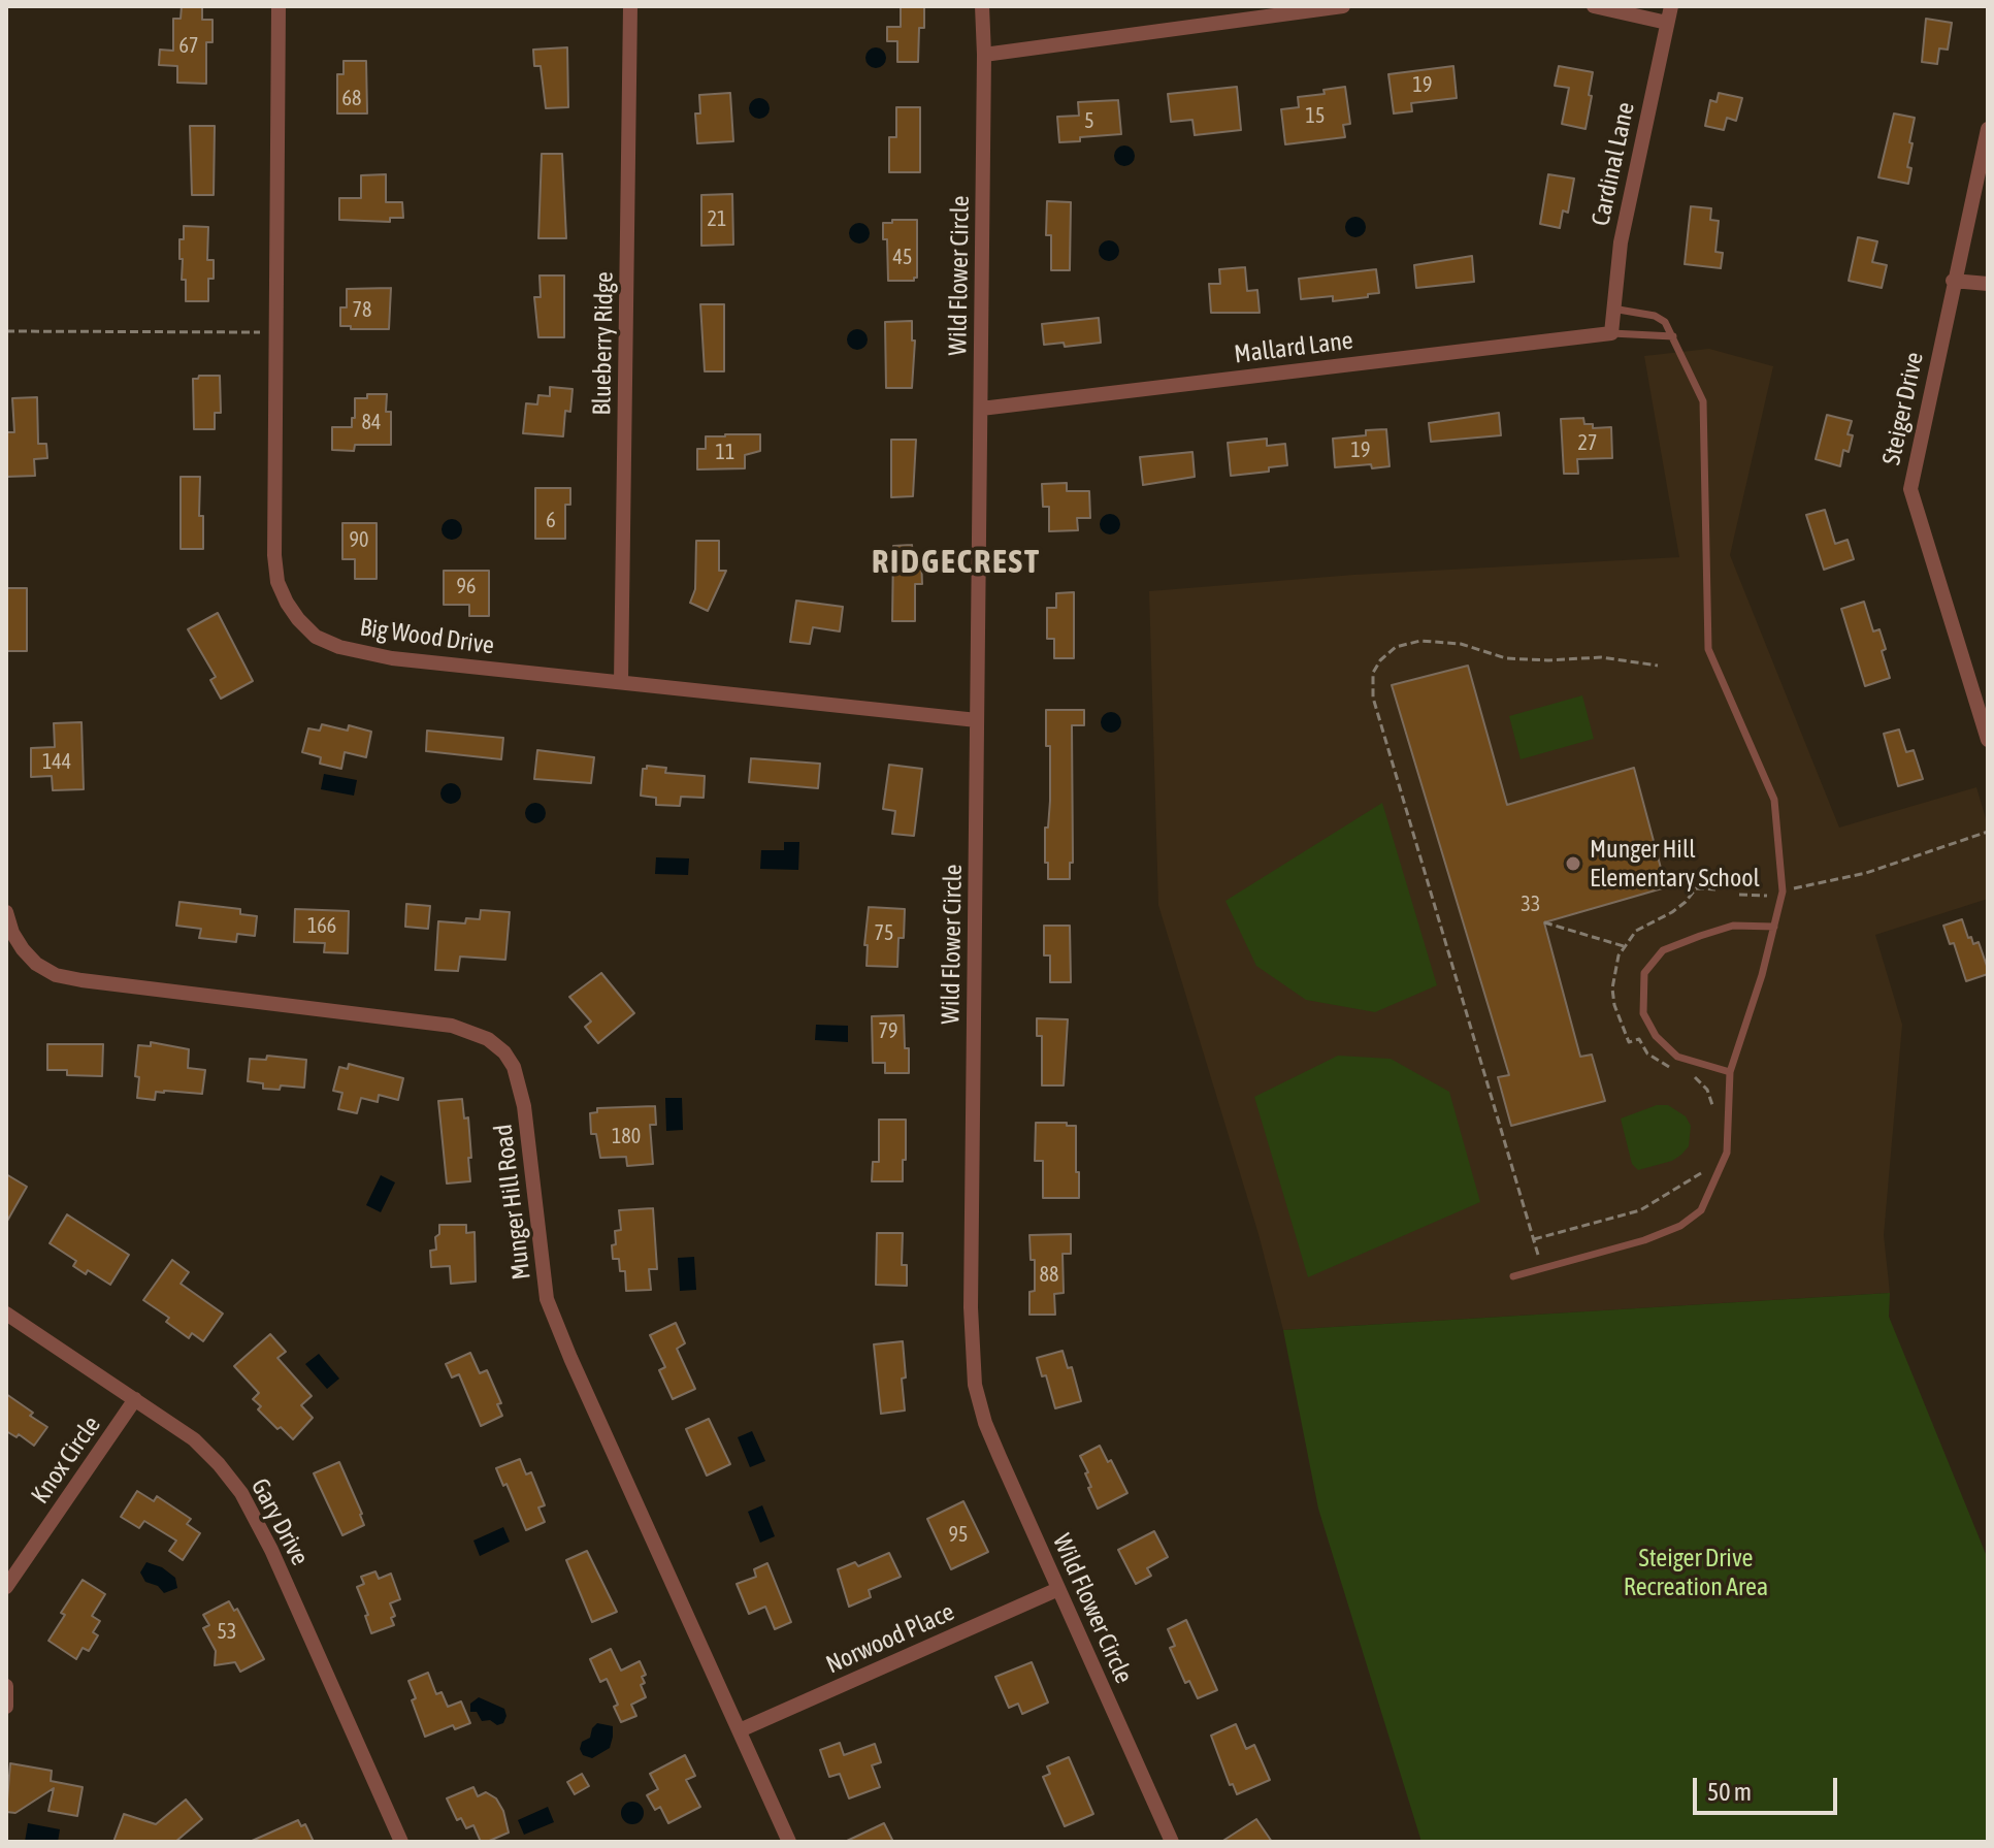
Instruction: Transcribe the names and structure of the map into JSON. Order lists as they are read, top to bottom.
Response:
{
  "streets": {
    "street": [
      "Cardinal Lane",
      "Wild Flower Circle",
      "Blueberry Ridge",
      "Mallard Lane",
      "Steiger Drive",
      "Big Wood Drive",
      "Munger Hill Road",
      "Knox Circle",
      "Gary Drive",
      "Norwood Place"
    ]
  },
  "crossings": [
    ["Cardinal Lane", "Mallard Lane"],
    ["Wild Flower Circle", "Mallard Lane"],
    ["Wild Flower Circle", "Big Wood Drive"],
    ["Wild Flower Circle", "Norwood Place"],
    ["Blueberry Ridge", "Big Wood Drive"],
    ["Munger Hill Road", "Norwood Place"],
    ["Knox Circle", "Gary Drive"]
  ],
  "districts": ["RIDGECREST"],
  "parks": ["Steiger Drive Recreation Area"],
  "places": ["Munger Hill Elementary School"],
  "house_numbers": [
    "67",
    "19",
    "68",
    "15",
    "5",
    "21",
    "45",
    "78",
    "84",
    "27",
    "19",
    "11",
    "6",
    "90",
    "96",
    "144",
    "33",
    "166",
    "75",
    "79",
    "180",
    "88",
    "95",
    "53"
  ],
  "scale_bar": "50 m"
}
